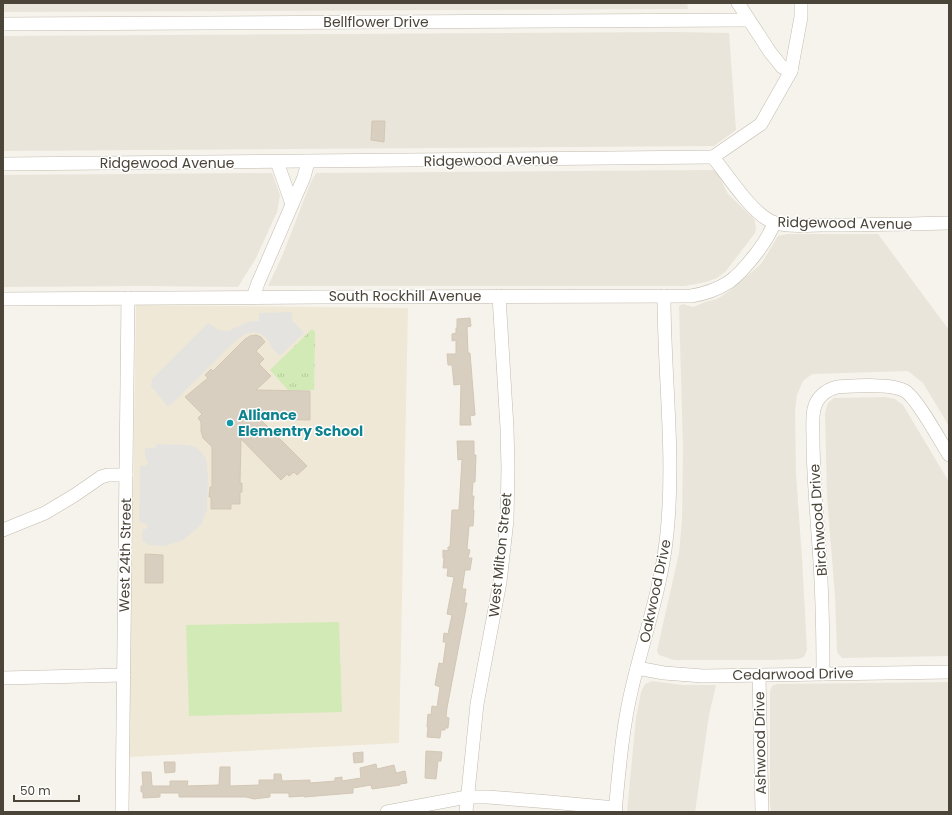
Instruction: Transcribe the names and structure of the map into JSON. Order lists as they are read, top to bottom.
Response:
{
  "streets": {
    "street": [
      "Bellflower Drive",
      "Ridgewood Avenue",
      "South Rockhill Avenue",
      "Birchwood Drive",
      "West 24th Street",
      "West Milton Street",
      "Oakwood Drive",
      "Cedarwood Drive",
      "Ashwood Drive"
    ]
  },
  "crossings": [
    ["Ridgewood Avenue", "South Rockhill Avenue"],
    ["South Rockhill Avenue", "West 24th Street"],
    ["South Rockhill Avenue", "West Milton Street"],
    ["South Rockhill Avenue", "Oakwood Drive"],
    ["Birchwood Drive", "Cedarwood Drive"],
    ["Oakwood Drive", "Cedarwood Drive"],
    ["Cedarwood Drive", "Ashwood Drive"]
  ],
  "places": ["Alliance Elementry School"],
  "scale_bar": "50 m"
}
